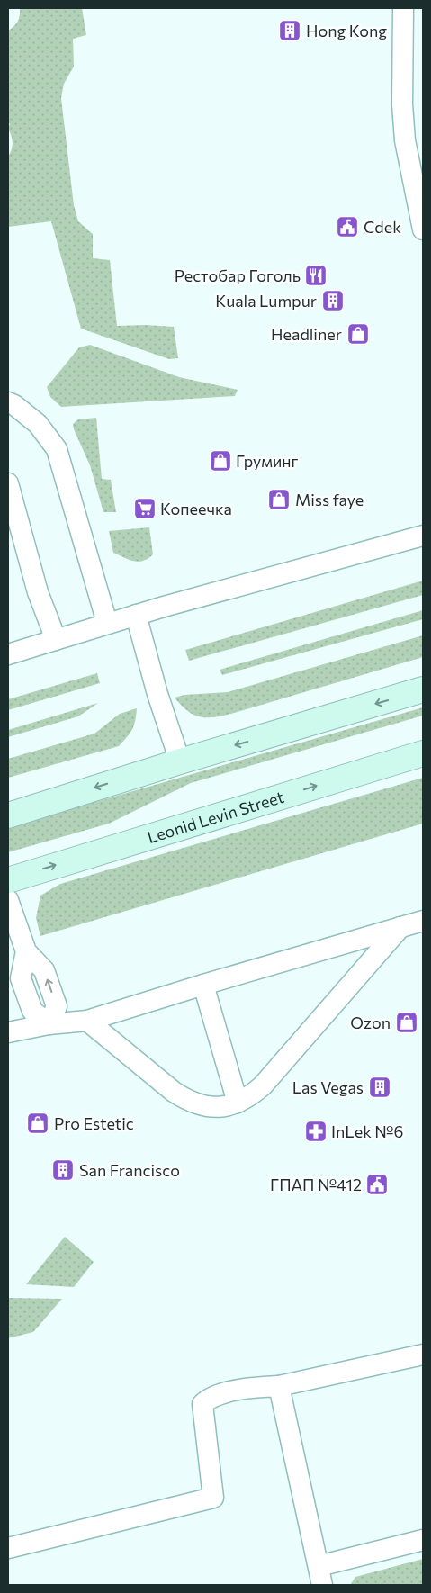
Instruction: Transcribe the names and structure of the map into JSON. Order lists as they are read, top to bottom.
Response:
{
  "streets": {
    "main road": ["Leonid Levin Street"]
  },
  "places": {
    "building": [
      "Hong Kong",
      "Kuala Lumpur",
      "Las Vegas",
      "San Francisco"
    ],
    "public building": ["Cdek", "ГПАП №412"],
    "restaurant": ["Рестобар Гоголь"],
    "shop": [
      "Headliner",
      "Груминг",
      "Miss faye",
      "Ozon",
      "Pro Estetic"
    ],
    "supermarket": ["Копеечка"],
    "pharmacy": ["InLek №6"]
  }
}
